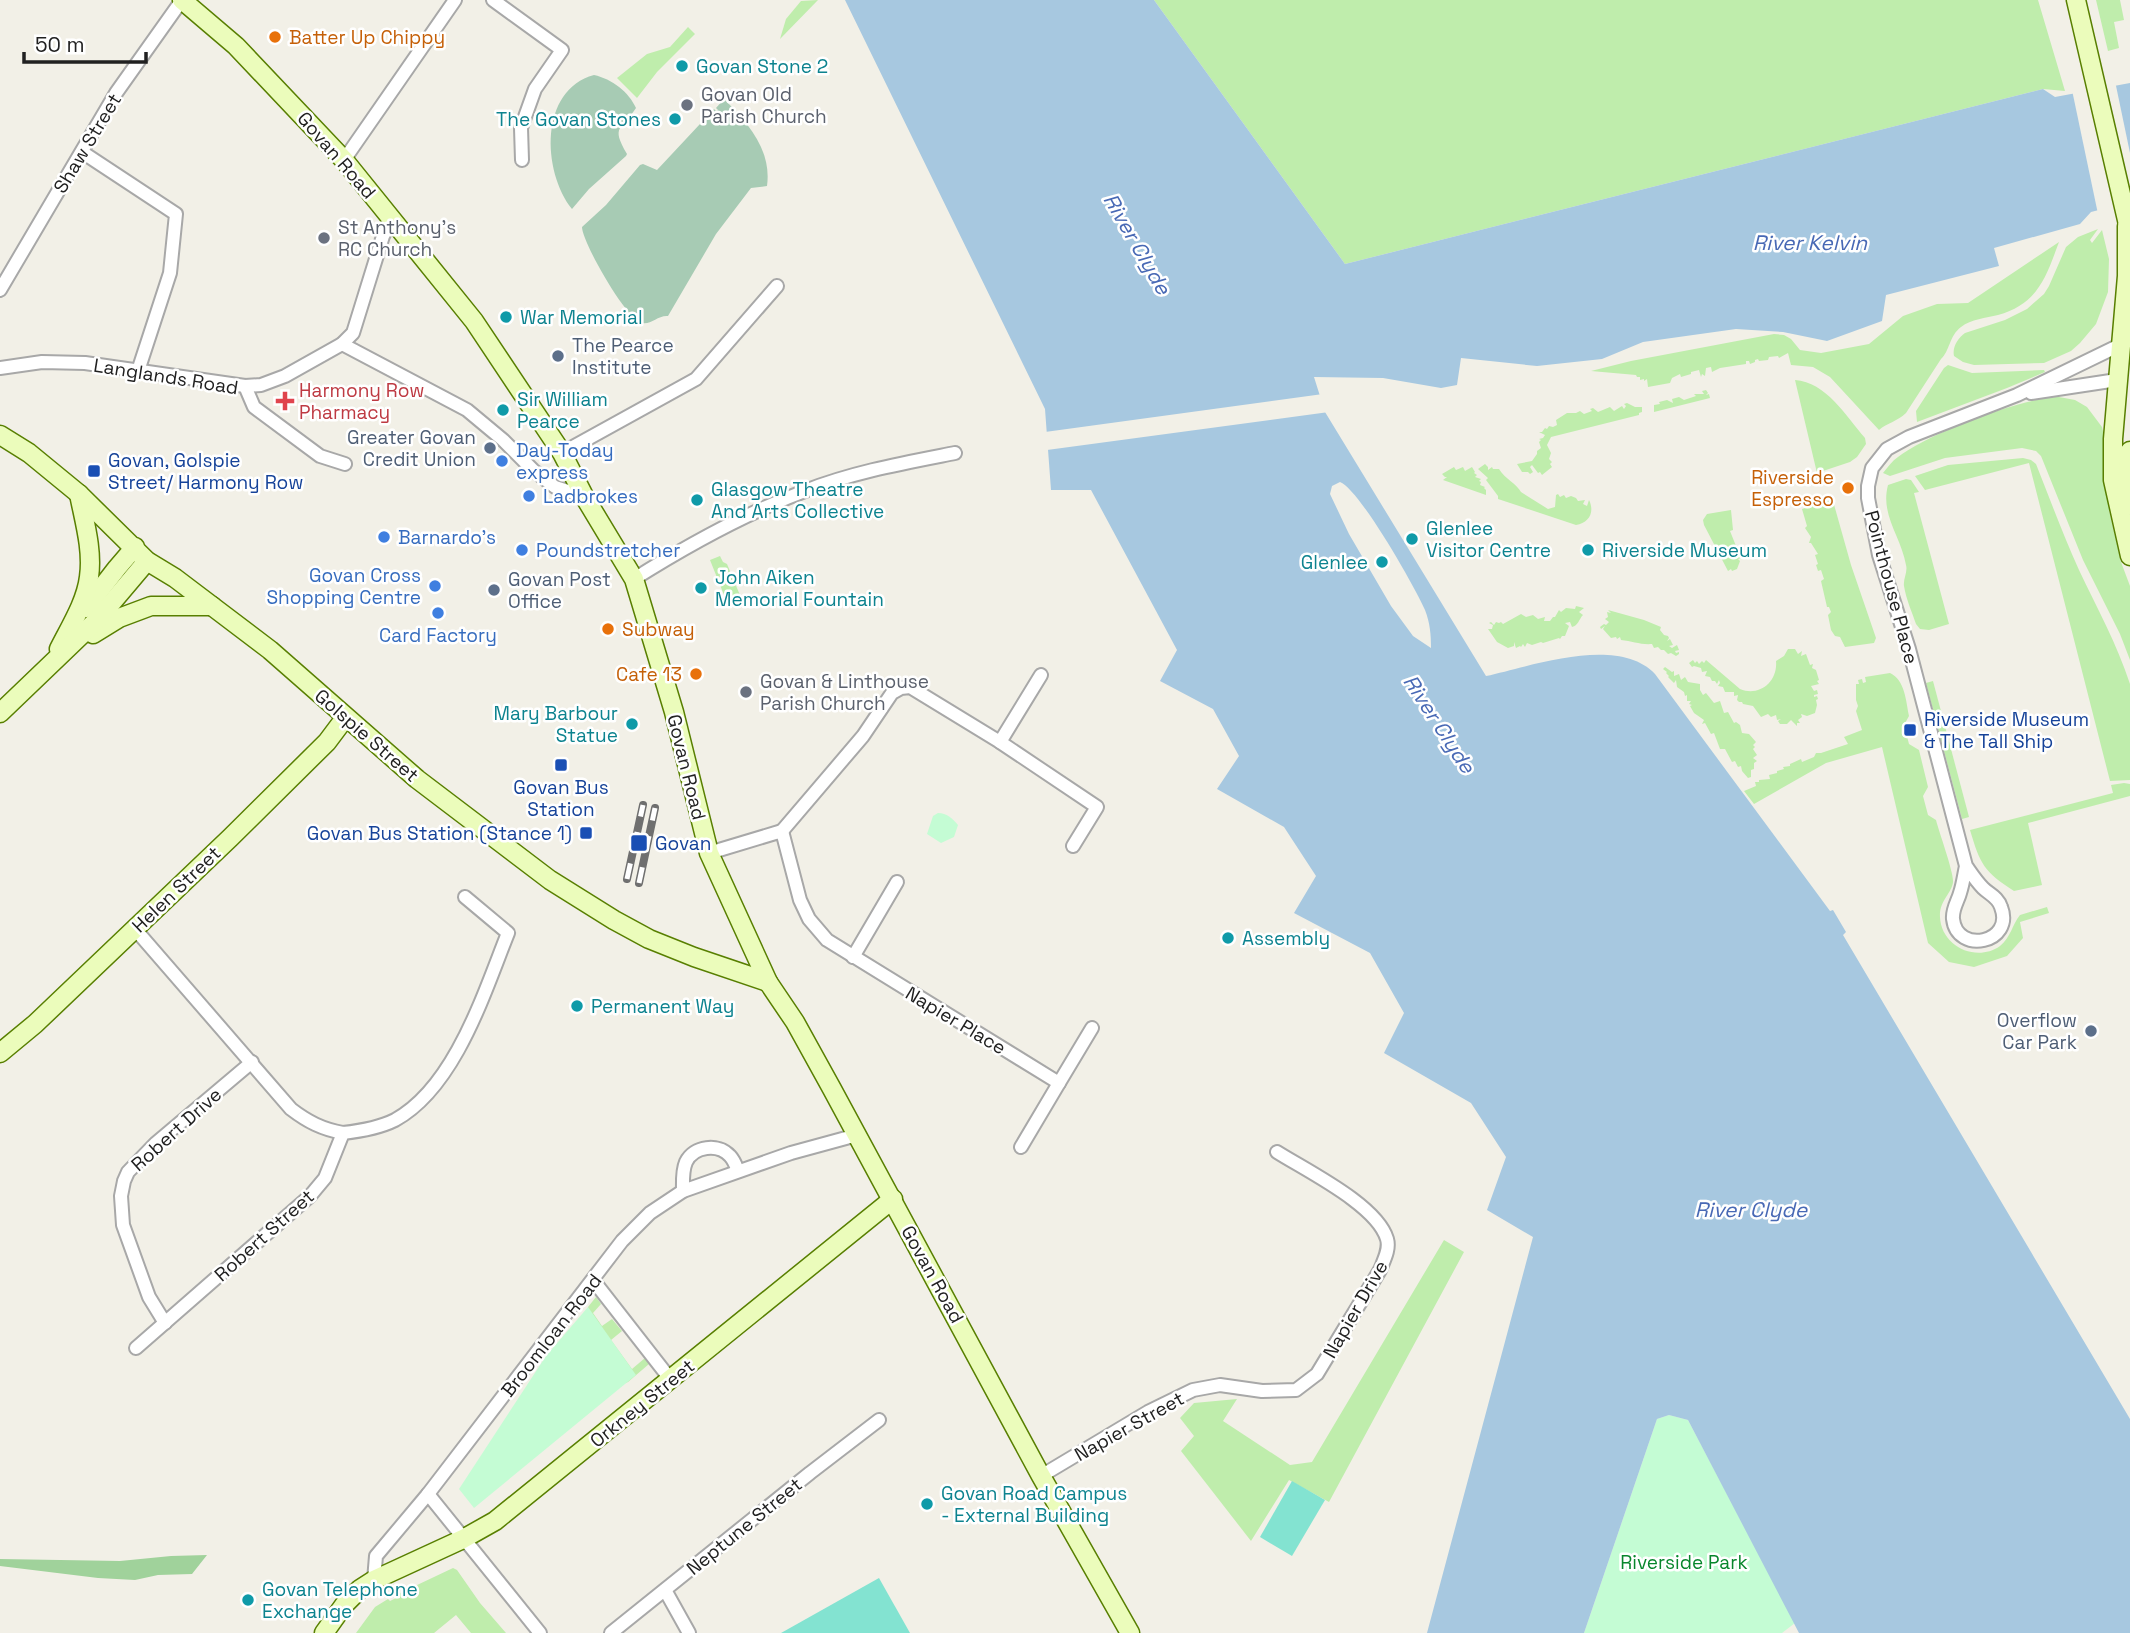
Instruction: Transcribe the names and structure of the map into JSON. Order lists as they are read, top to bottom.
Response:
{
  "streets": {
    "street": [
      "Shaw Street",
      "Govan Road",
      "Langlands Road",
      "Pointhouse Place",
      "Golspie Street",
      "Helen Street",
      "Napier Place",
      "Robert Drive",
      "Robert Street",
      "Napier Drive",
      "Broomloan Road",
      "Orkney Street",
      "Napier Street",
      "Neptune Street"
    ]
  },
  "crossings": [
    ["Shaw Street", "Govan Road"],
    ["Govan Road", "Golspie Street"],
    ["Govan Road", "Broomloan Road"],
    ["Govan Road", "Orkney Street"],
    ["Govan Road", "Napier Street"],
    ["Golspie Street", "Helen Street"],
    ["Robert Drive", "Robert Street"],
    ["Napier Drive", "Napier Street"],
    ["Broomloan Road", "Orkney Street"]
  ],
  "water": ["River Kelvin", "River Clyde"],
  "parks": ["Riverside Park"],
  "places": {
    "other": [
      "Batter Up Chippy",
      "Govan Stone 2",
      "Govan Old Parish Church",
      "The Govan Stones",
      "St Anthony's RC Church",
      "War Memorial",
      "The Pearce Institute",
      "Sir William Pearce",
      "Greater Govan Credit Union",
      "Day-Today express",
      "Riverside Espresso",
      "Ladbrokes",
      "Glasgow Theatre And Arts Collective",
      "Barnardo's",
      "Glenlee Visitor Centre",
      "Poundstretcher",
      "Riverside Museum",
      "Glenlee",
      "Govan Cross Shopping Centre",
      "John Aiken Memorial Fountain",
      "Govan Post Office",
      "Card Factory",
      "Subway",
      "Cafe 13",
      "Govan & Linthouse Parish Church",
      "Mary Barbour Statue",
      "Assembly",
      "Permanent Way",
      "Overflow Car Park",
      "Govan Road Campus - External Building",
      "Govan Telephone Exchange"
    ],
    "health": ["Harmony Row Pharmacy"],
    "transit": [
      "Govan, Golspie Street/ Harmony Row",
      "Riverside Museum & The Tall Ship",
      "Govan Bus Station",
      "Govan Bus Station (Stance 1)",
      "Govan"
    ]
  },
  "scale_bar": "50 m"
}
